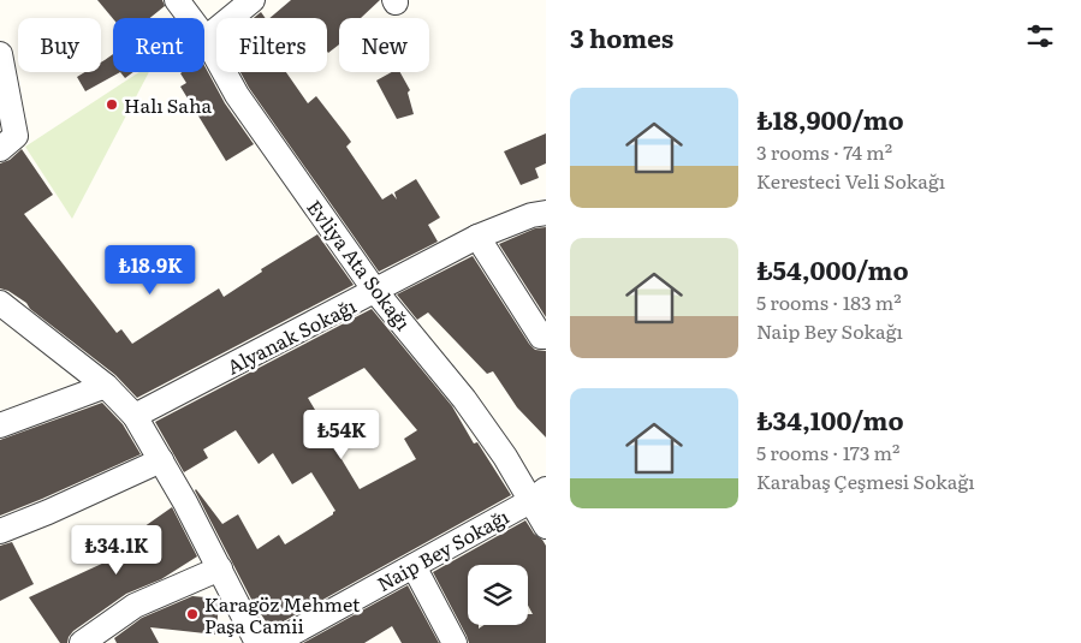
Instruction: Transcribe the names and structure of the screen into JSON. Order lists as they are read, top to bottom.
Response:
{
  "streets": {
    "street": ["Evliya Ata Sokağı", "Alyanak Sokağı", "Naip Bey Sokağı"]
  },
  "crossings": [
    ["Evliya Ata Sokağı", "Alyanak Sokağı"],
    ["Evliya Ata Sokağı", "Naip Bey Sokağı"]
  ],
  "places": ["Halı Saha", "Karagöz Mehmet Paşa Camii"],
  "page": {
    "heading": "3 homes",
    "chip": [
      "Buy",
      "Rent",
      "Filters",
      "New"
    ],
    "list": [
      {
        "name": "₺18,900/mo",
        "note": "3 rooms · 74 m² · Keresteci Veli Sokağı"
      },
      {
        "name": "₺54,000/mo",
        "note": "5 rooms · 183 m² · Naip Bey Sokağı"
      },
      {
        "name": "₺34,100/mo",
        "note": "5 rooms · 173 m² · Karabaş Çeşmesi Sokağı"
      }
    ],
    "price": ["₺18.9K", "₺54K", "₺34.1K"]
  }
}
